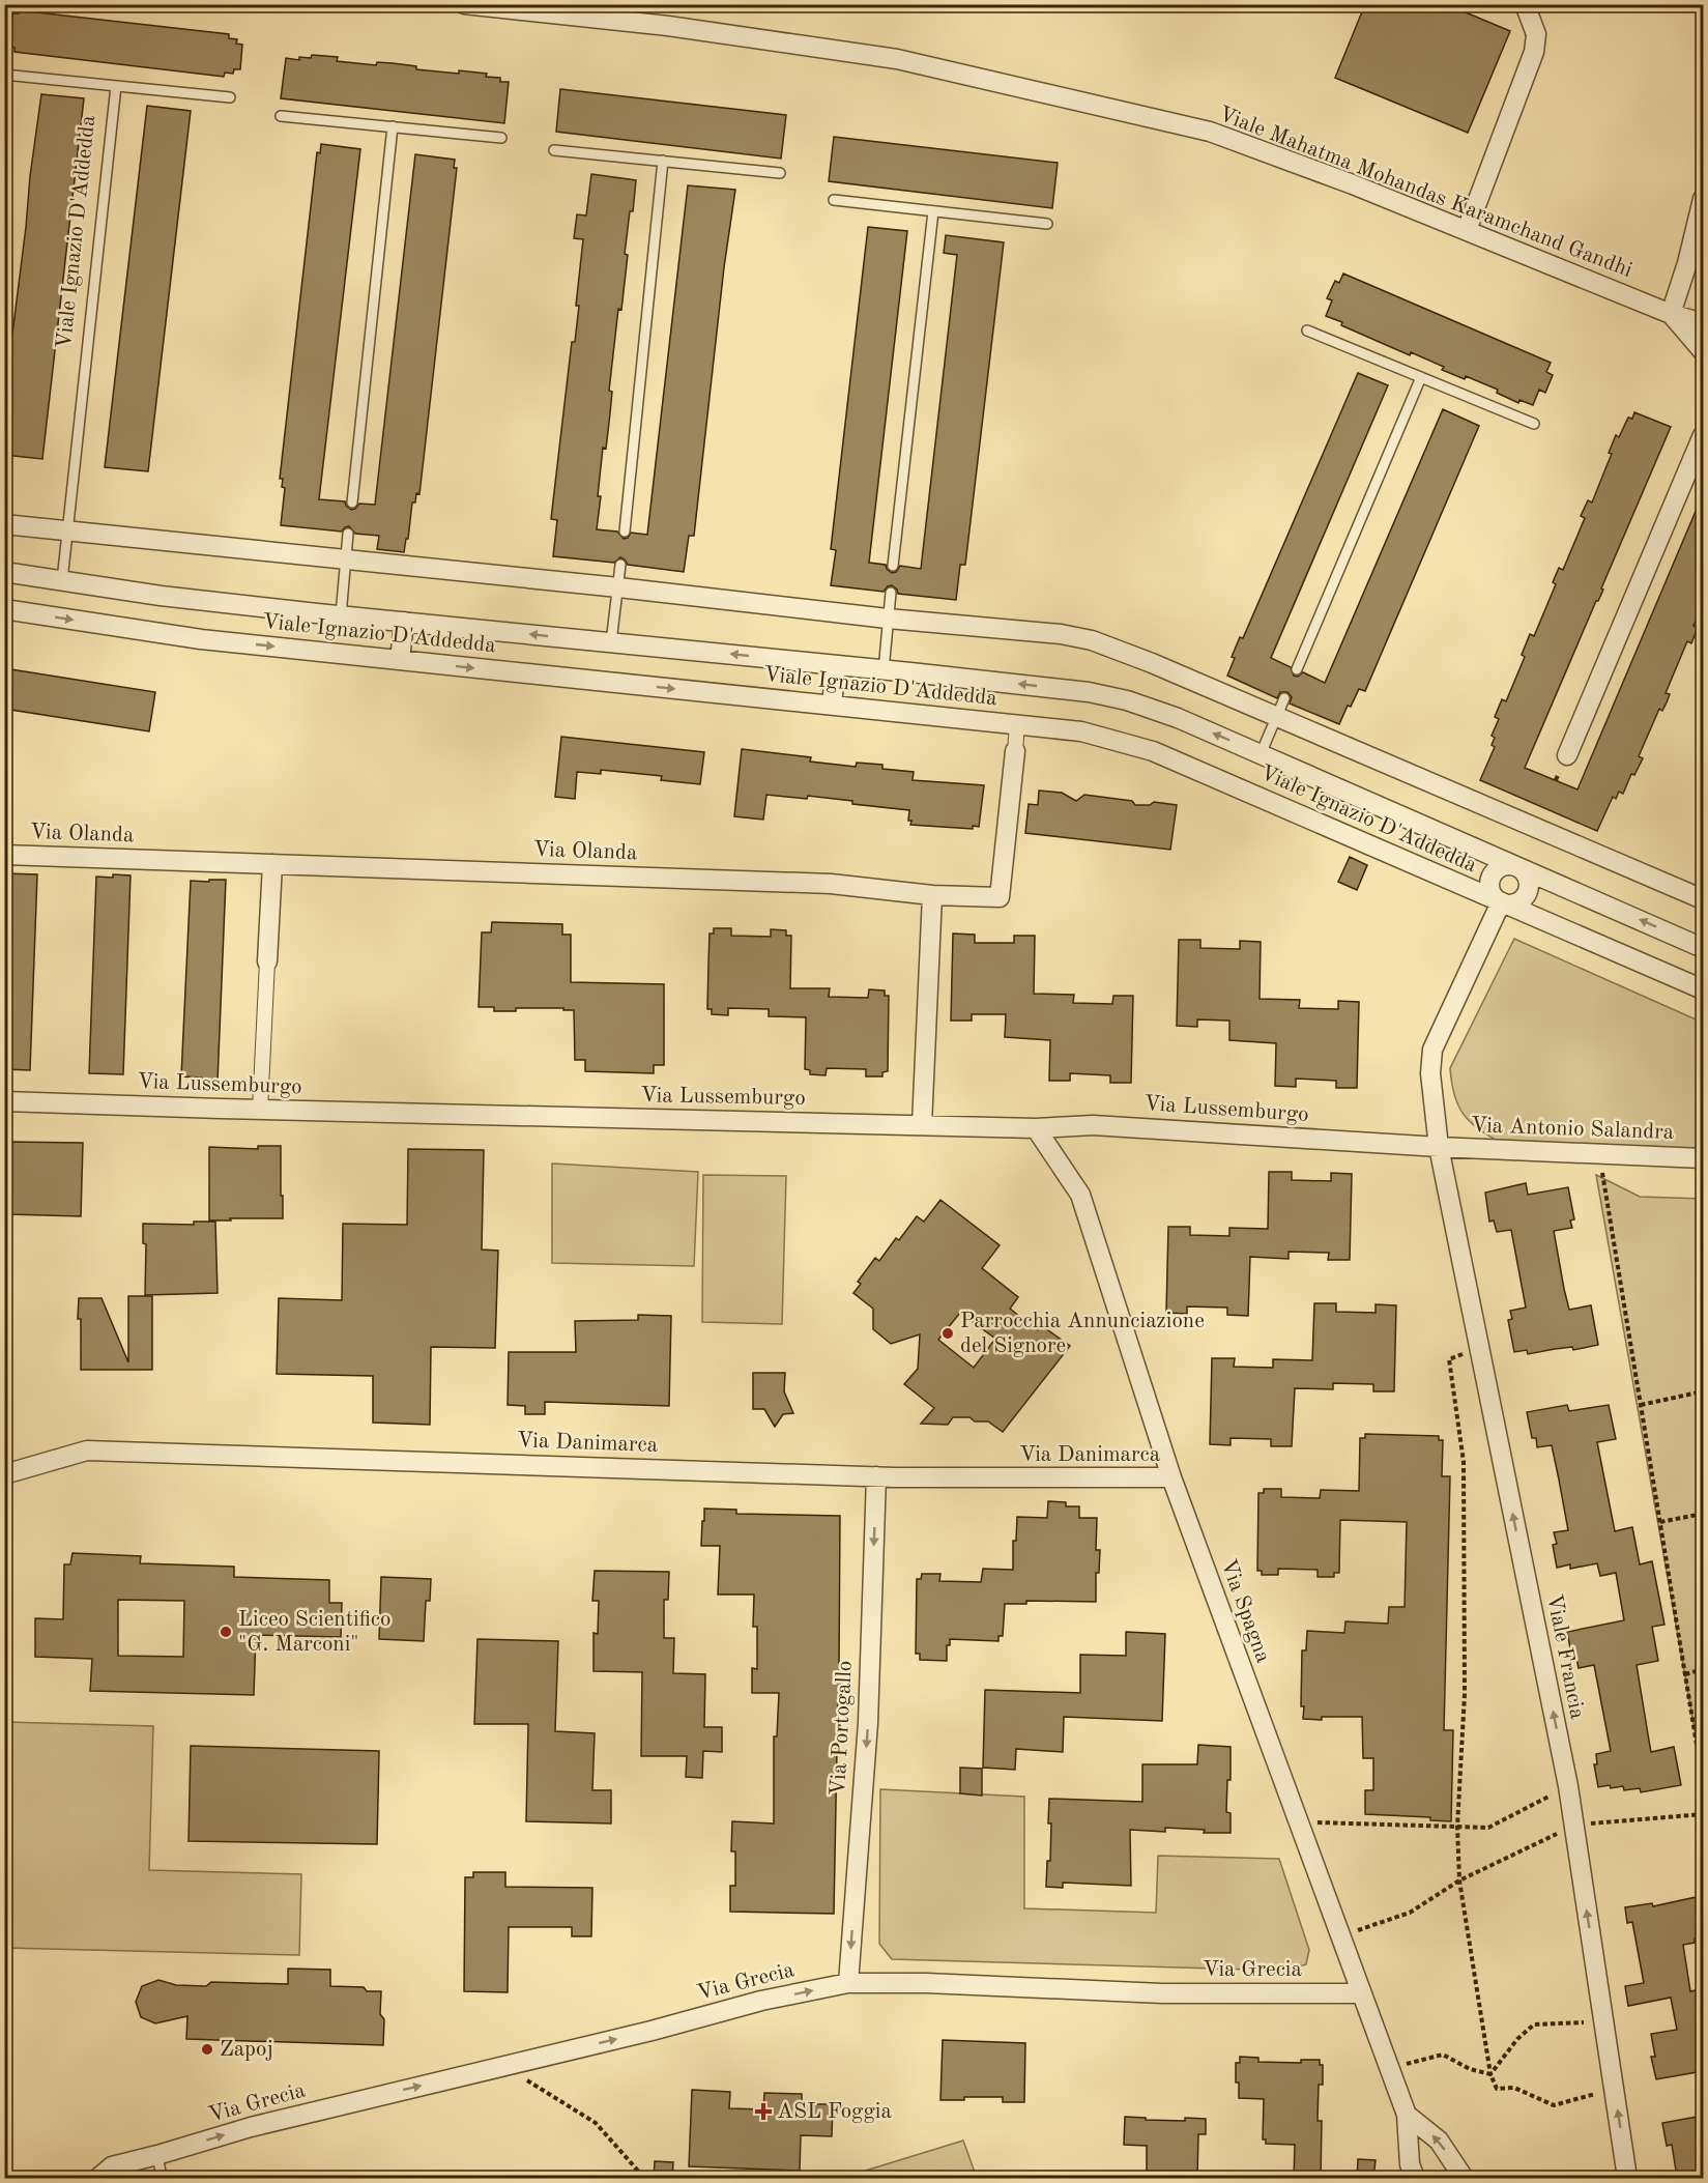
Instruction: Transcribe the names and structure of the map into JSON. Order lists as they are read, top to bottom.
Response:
{
  "streets": {
    "street": [
      "Viale Mahatma Mohandas Karamchand Gandhi",
      "Viale Ignazio D'Addedda",
      "Via Olanda",
      "Via Lussemburgo",
      "Via Antonio Salandra",
      "Via Danimarca",
      "Via Spagna",
      "Viale Francia",
      "Via Portogallo",
      "Via Grecia"
    ]
  },
  "crossings": [
    ["Viale Ignazio D'Addedda", "Viale Francia"],
    ["Via Lussemburgo", "Via Antonio Salandra"],
    ["Via Lussemburgo", "Via Spagna"],
    ["Via Lussemburgo", "Viale Francia"],
    ["Via Antonio Salandra", "Viale Francia"],
    ["Via Danimarca", "Via Spagna"],
    ["Via Danimarca", "Via Portogallo"],
    ["Via Spagna", "Via Grecia"],
    ["Via Portogallo", "Via Grecia"]
  ],
  "one_way": ["Viale Francia", "Via Portogallo", "Via Grecia"],
  "places": {
    "other": ["Parrocchia Annunciazione del Signore", "Liceo Scientifico \"G. Marconi\"", "Zapoj"],
    "health": ["ASL Foggia"]
  }
}
